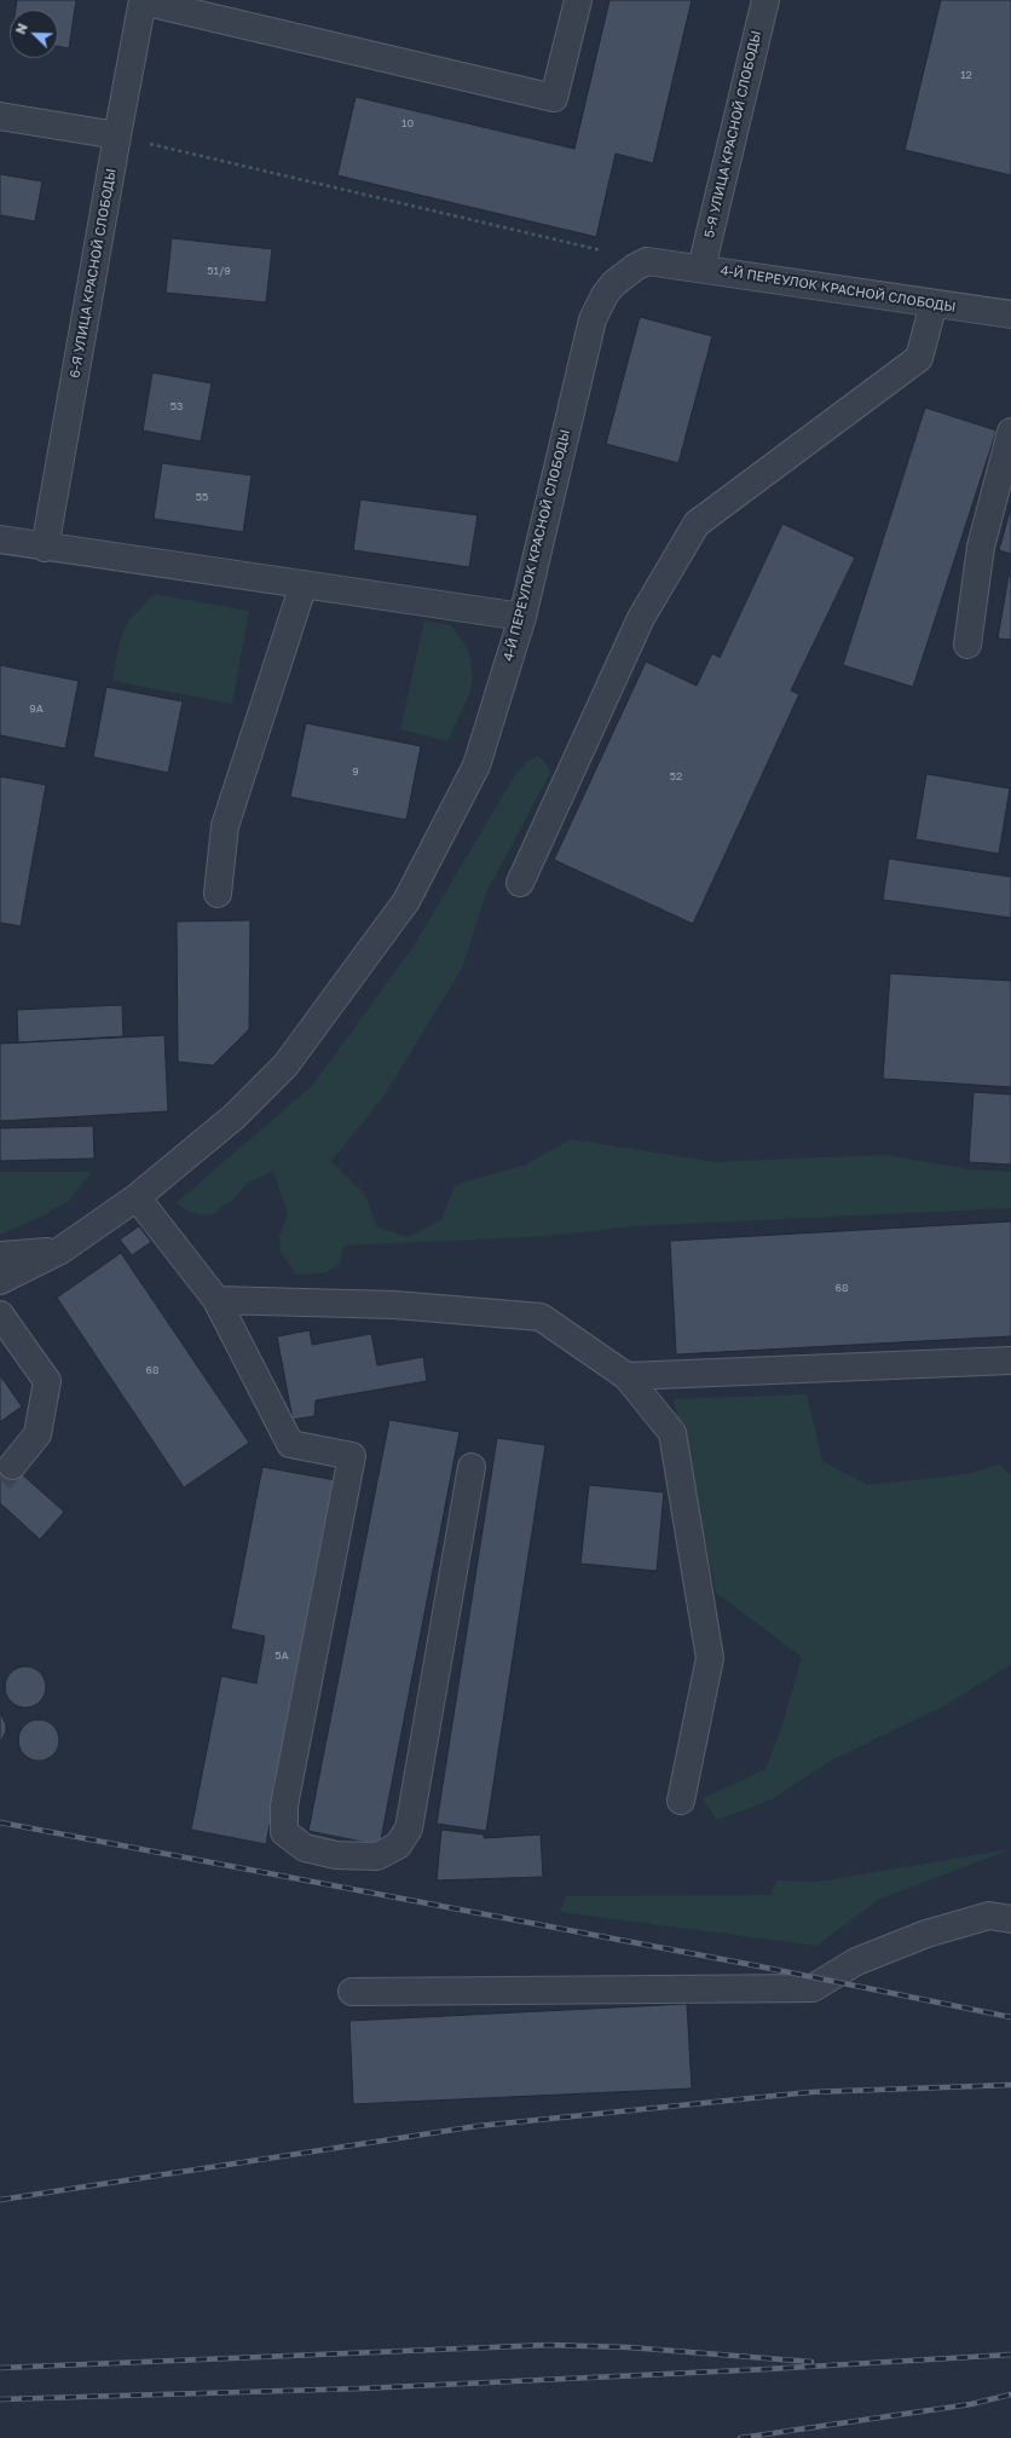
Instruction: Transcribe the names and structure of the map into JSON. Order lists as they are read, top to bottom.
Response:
{
  "streets": {
    "street": ["5-Я УЛИЦА КРАСНОЙ СЛОБОДЫ", "6-Я УЛИЦА КРАСНОЙ СЛОБОДЫ", "4-Й ПЕРЕУЛОК КРАСНОЙ СЛОБОДЫ"]
  },
  "crossings": [
    ["5-Я УЛИЦА КРАСНОЙ СЛОБОДЫ", "4-Й ПЕРЕУЛОК КРАСНОЙ СЛОБОДЫ"]
  ],
  "house_numbers": [
    "12",
    "10",
    "51/9",
    "53",
    "55",
    "9А",
    "9",
    "52",
    "68",
    "68",
    "5А"
  ],
  "north": "top left"
}
